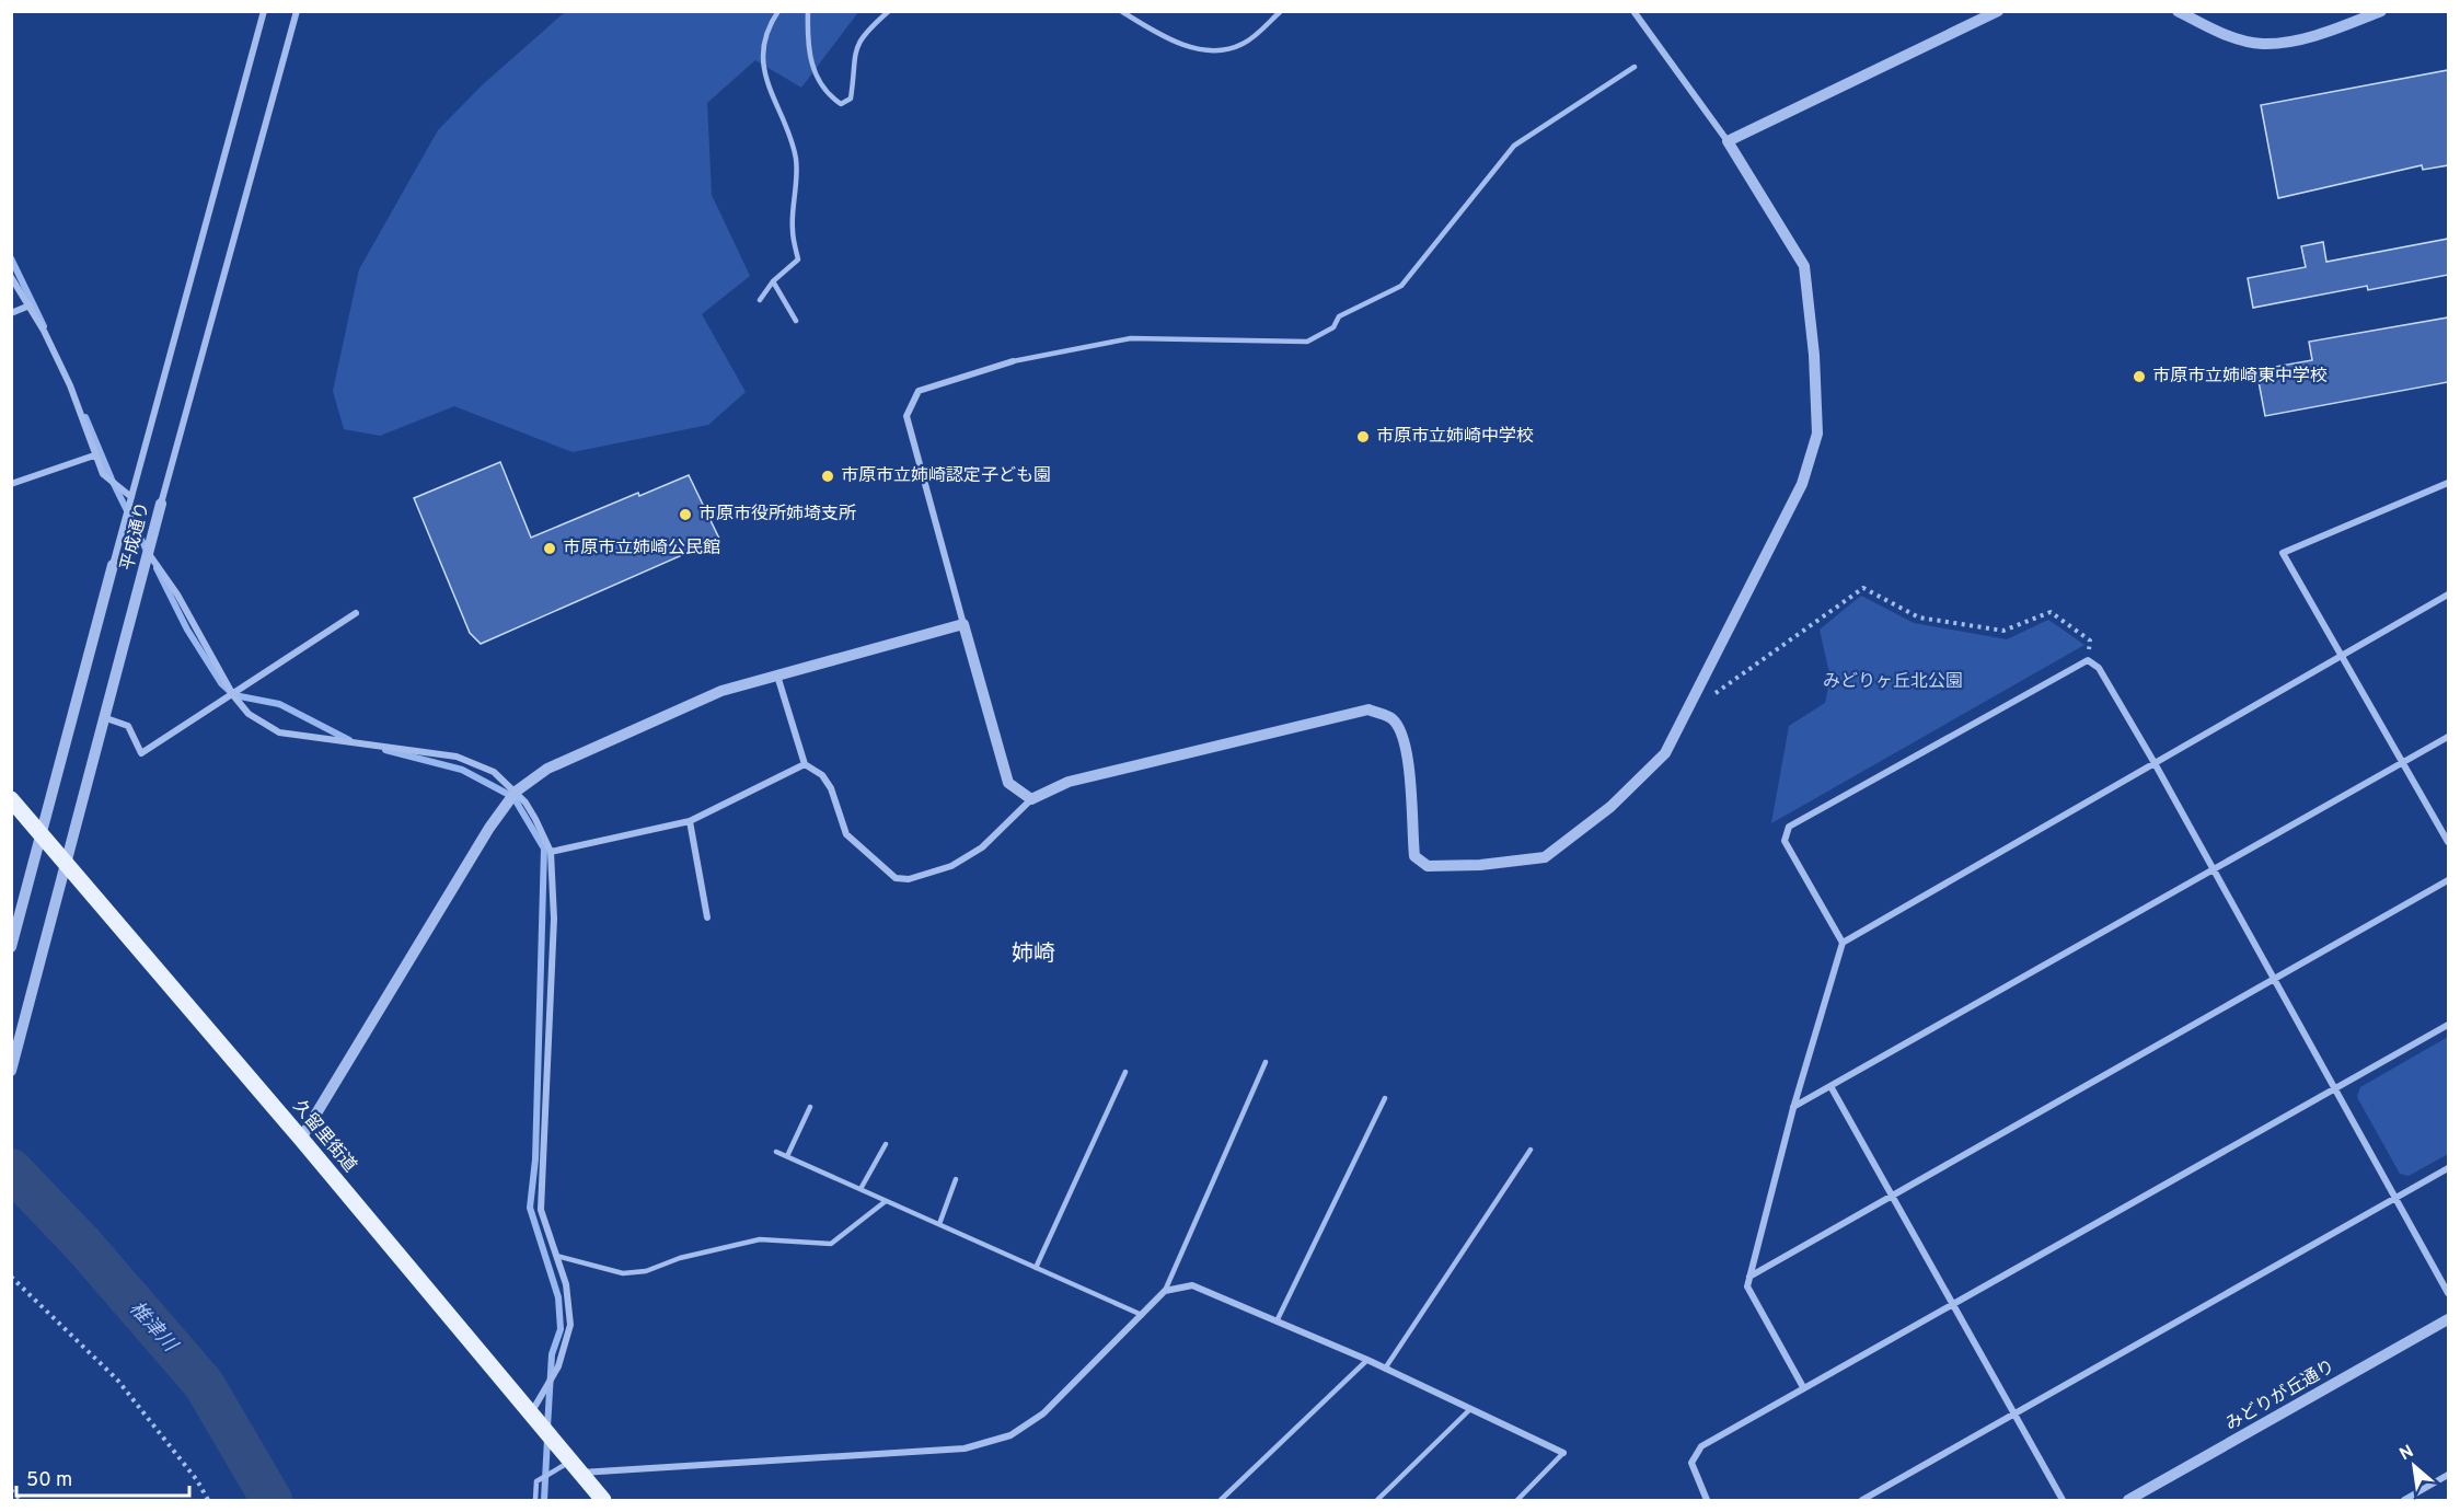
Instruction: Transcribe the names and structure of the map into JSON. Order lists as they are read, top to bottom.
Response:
{
  "streets": {
    "main road": ["久留里街道"],
    "street": ["平成通り", "みどりが丘通り"]
  },
  "crossings": [
    ["平成通り", "久留里街道"]
  ],
  "districts": ["姉崎"],
  "water": ["椎津川"],
  "parks": ["みどりヶ丘北公園"],
  "places": [
    "市原市立姉崎東中学校",
    "市原市立姉崎中学校",
    "市原市立姉崎認定子ども園",
    "市原市役所姉埼支所",
    "市原市立姉崎公民館"
  ],
  "scale_bar": "50 m",
  "north": "top left"
}
